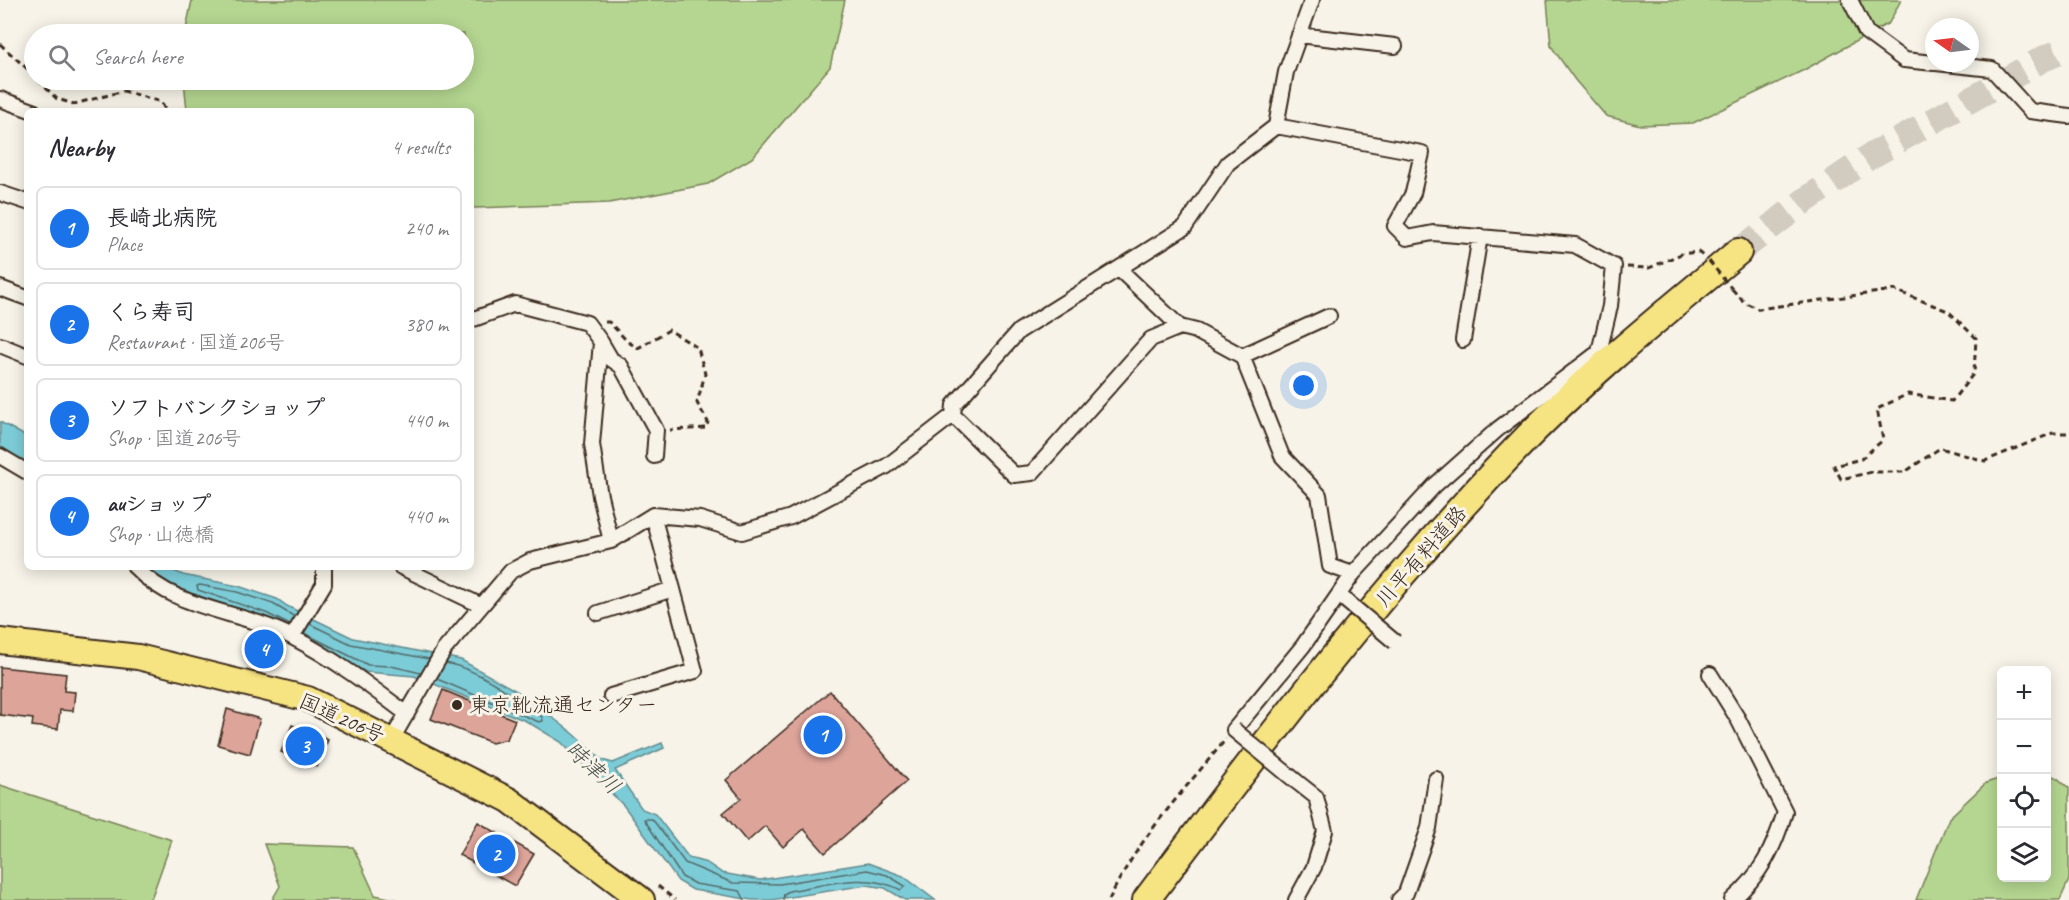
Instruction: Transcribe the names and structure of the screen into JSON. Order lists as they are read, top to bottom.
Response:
{
  "streets": {
    "highway": ["川平有料道路", "国道206号"]
  },
  "water": ["時津川"],
  "places": ["東京靴流通センター"],
  "north": "left",
  "page": {
    "search": "Search here",
    "heading": ["Nearby", "4 results"],
    "list": [
      {
        "mark": "1",
        "name": "長崎北病院",
        "note": "Place",
        "value": "240 m"
      },
      {
        "mark": "2",
        "name": "くら寿司",
        "note": "Restaurant · 国道206号",
        "value": "380 m"
      },
      {
        "mark": "3",
        "name": "ソフトバンクショップ",
        "note": "Shop · 国道206号",
        "value": "440 m"
      },
      {
        "mark": "4",
        "name": "auショップ",
        "note": "Shop · 山徳橋",
        "value": "440 m"
      }
    ],
    "pins": [
      "4",
      "1",
      "3",
      "2"
    ],
    "map_buttons": ["+", "−"]
  }
}
